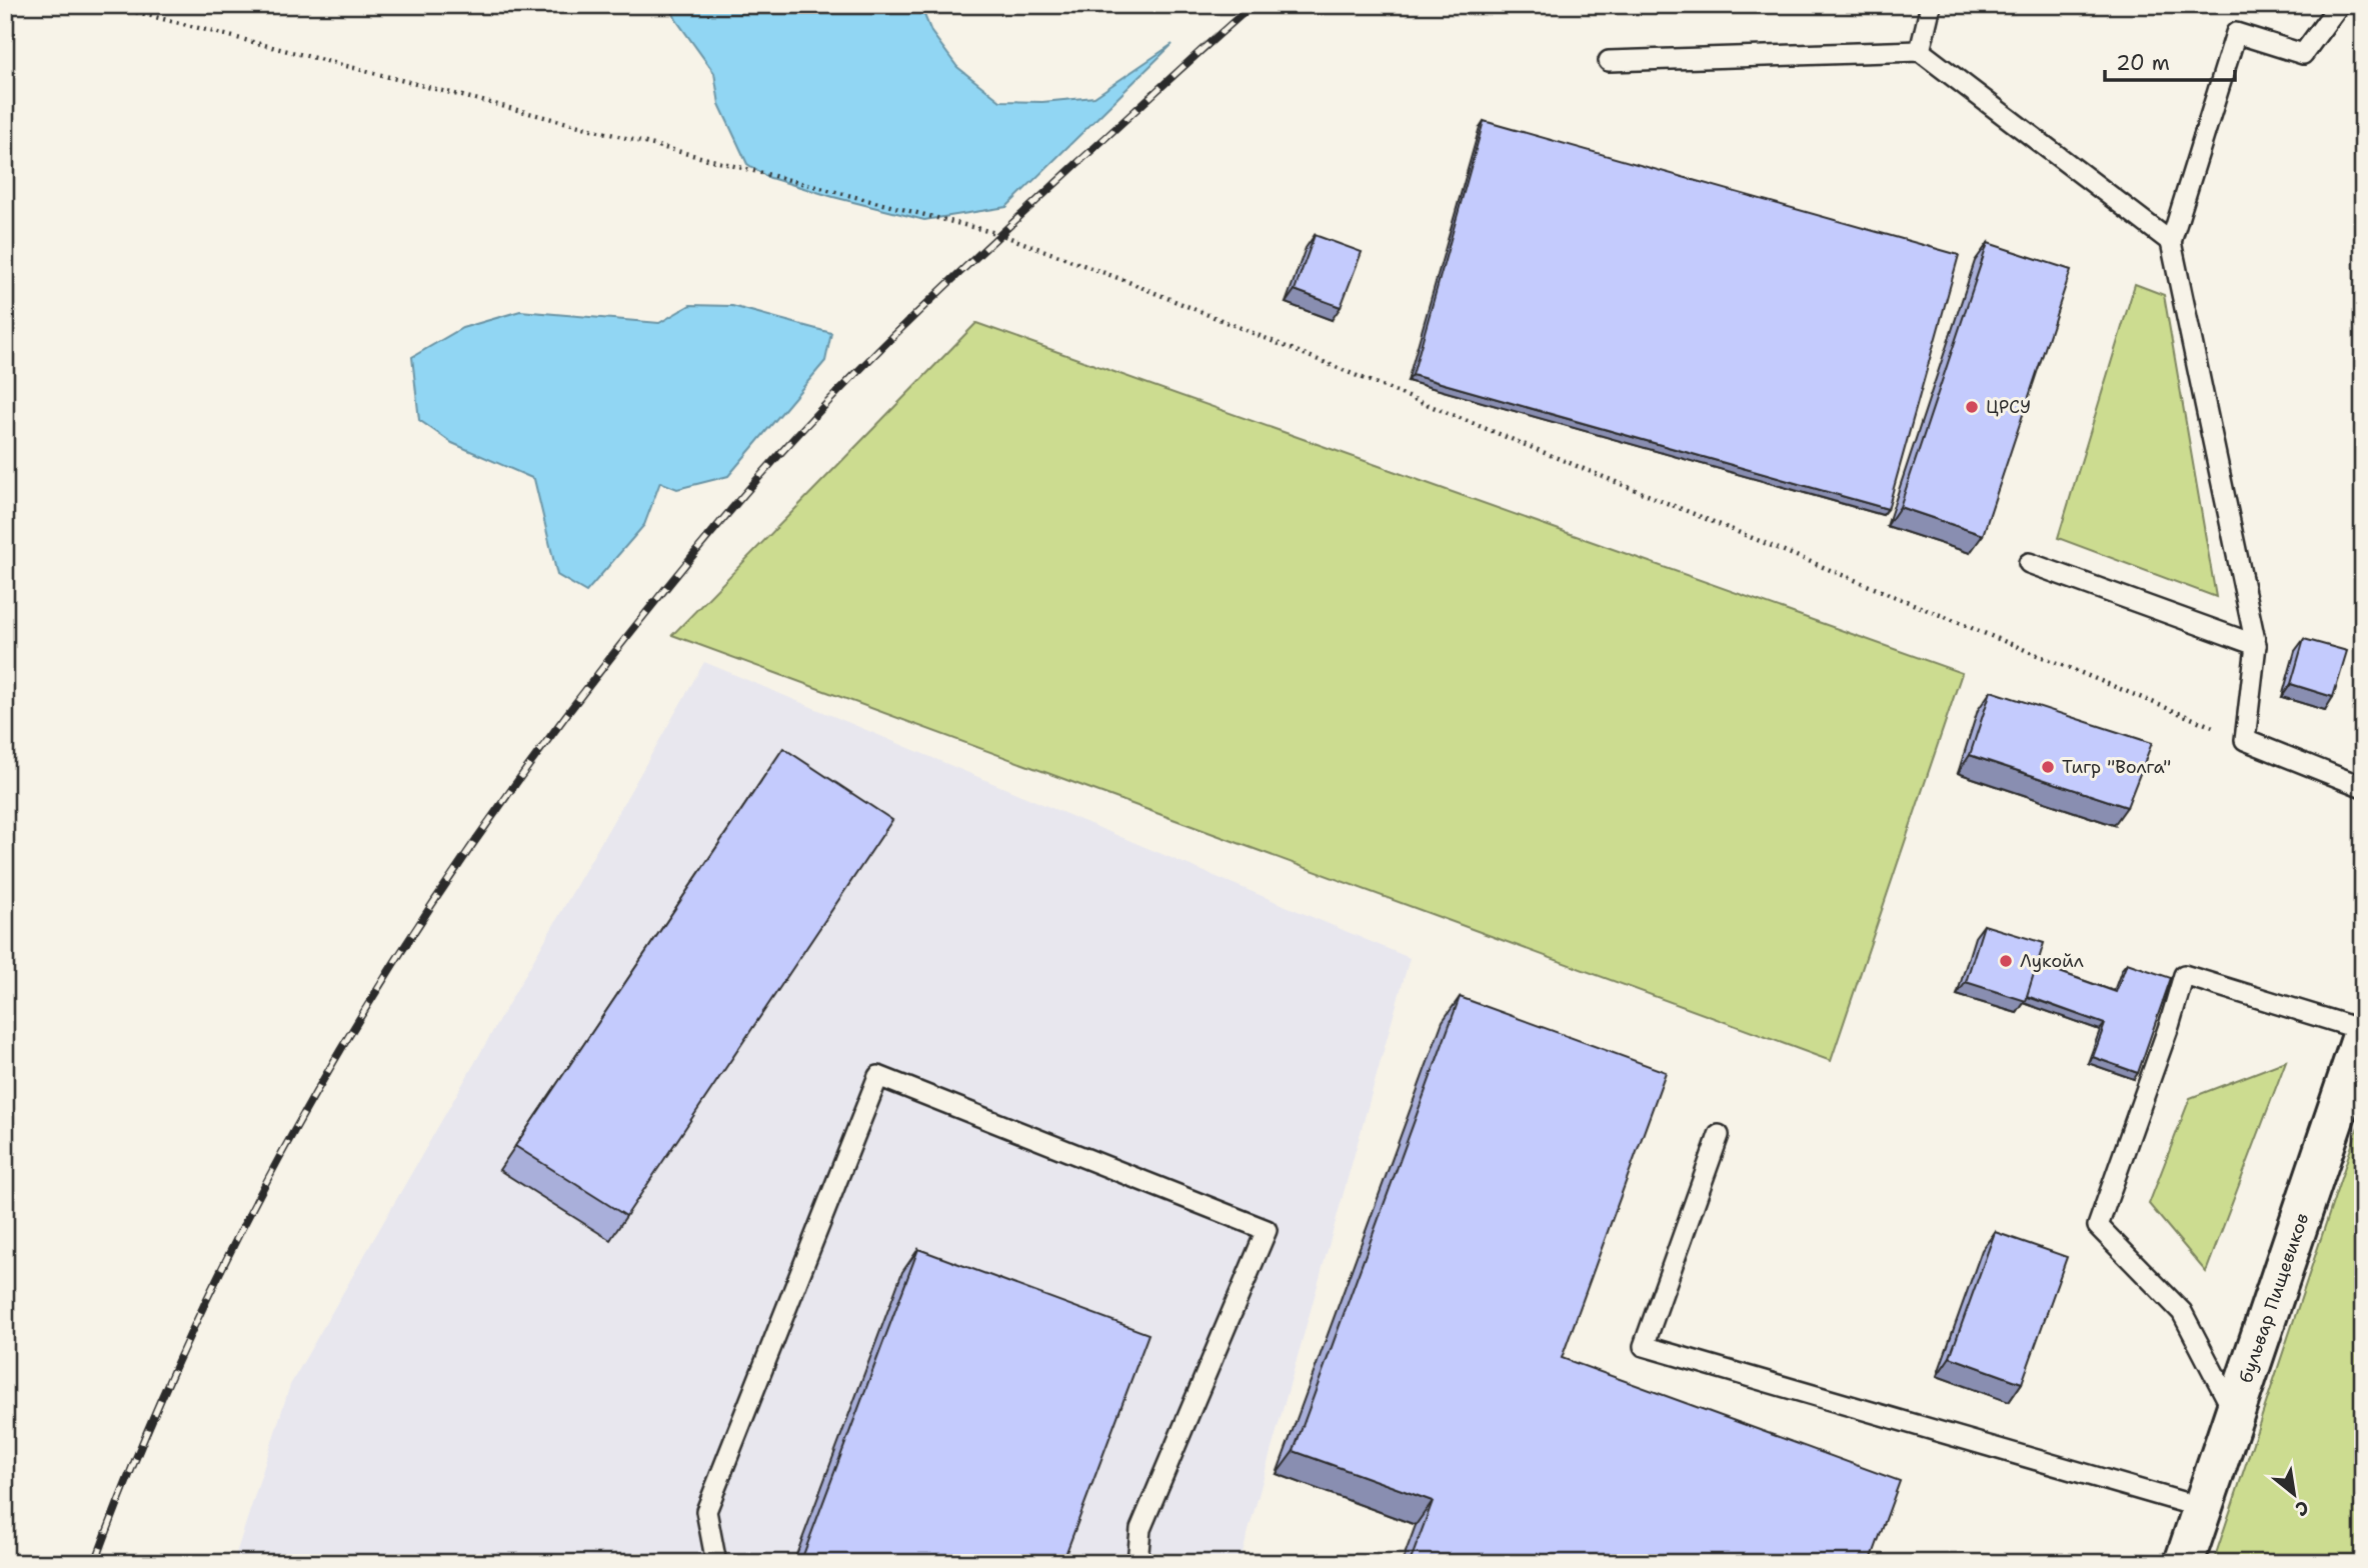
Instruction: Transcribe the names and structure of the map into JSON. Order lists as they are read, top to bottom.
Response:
{
  "streets": {
    "main road": ["бульвар Пищевиков"]
  },
  "places": ["ЦРСУ", "Тигр \"Волга\"", "Лукойл"],
  "scale_bar": "20 m",
  "north": "bottom right"
}
